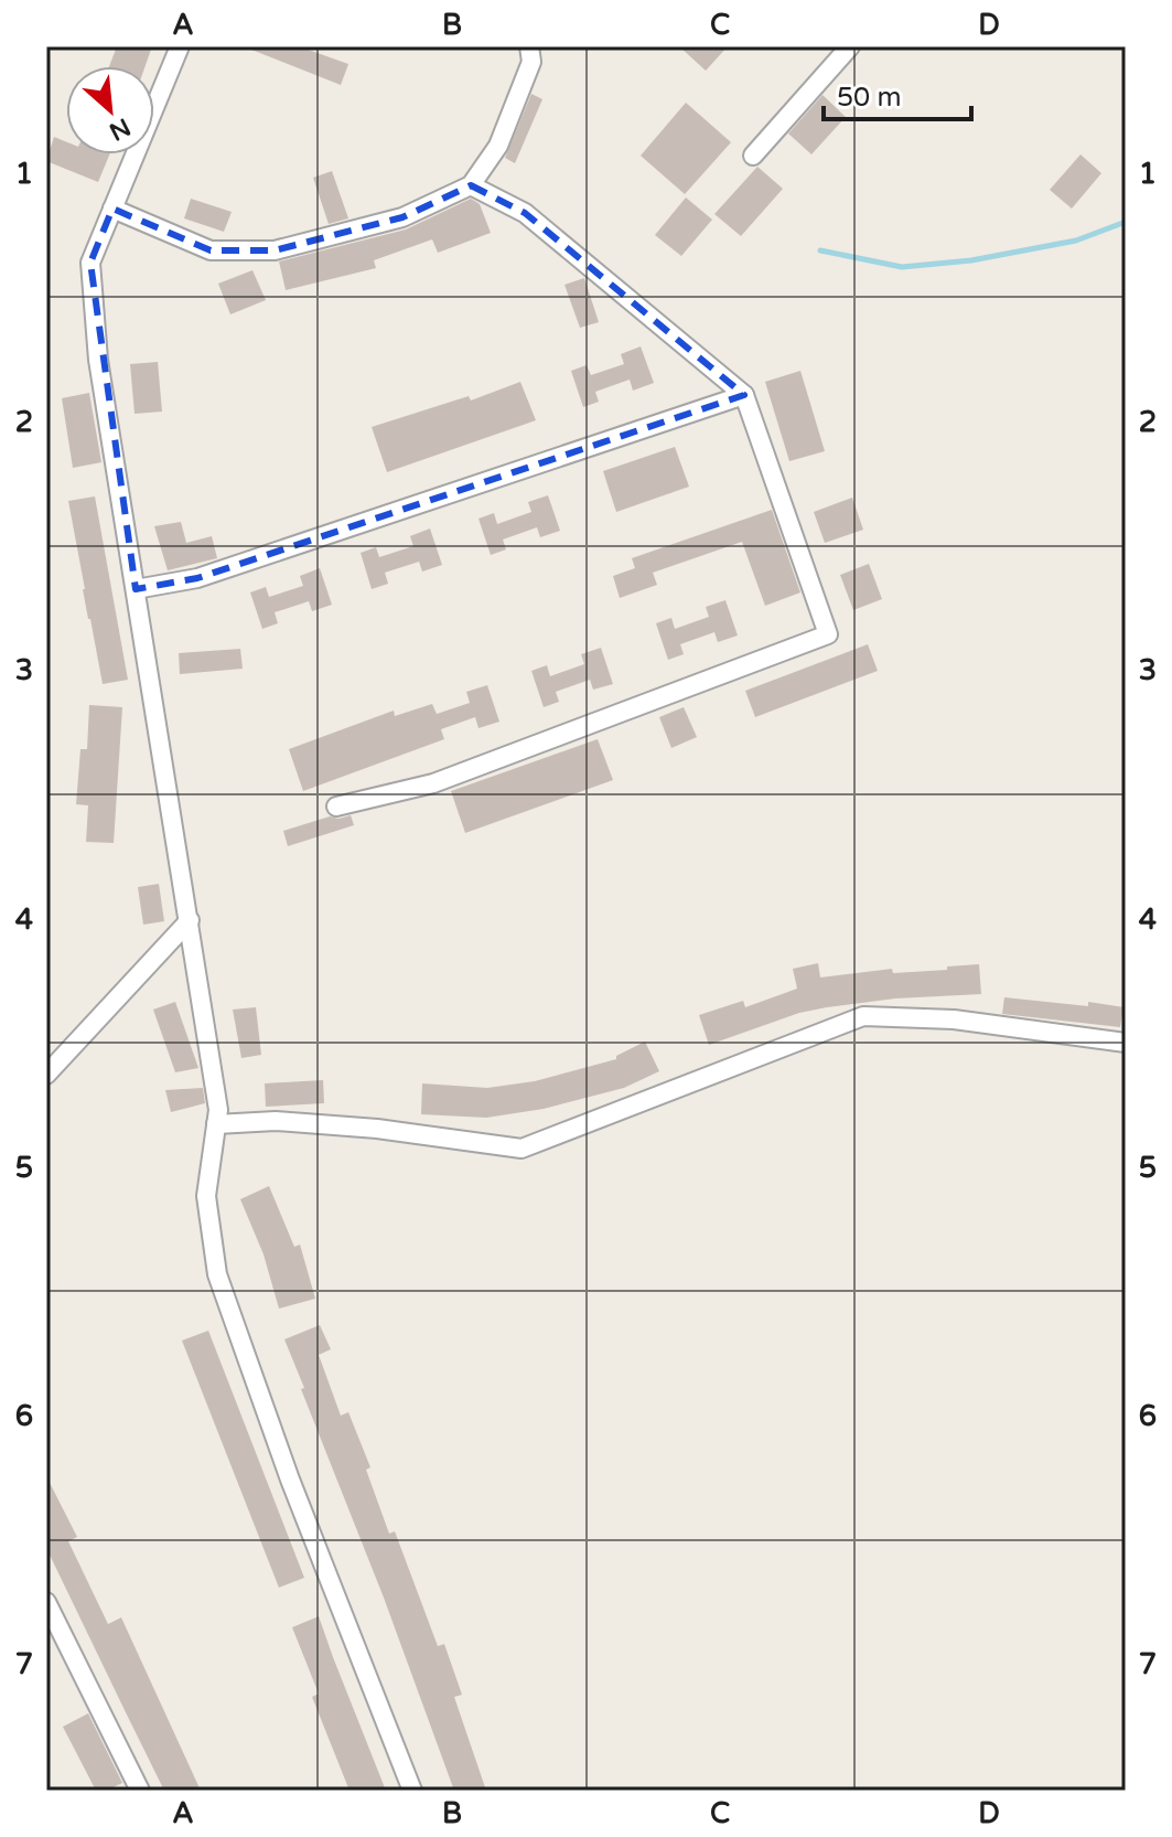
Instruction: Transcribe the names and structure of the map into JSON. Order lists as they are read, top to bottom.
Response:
{
  "scale_bar": "50 m",
  "north": "bottom right",
  "grid": {
    "columns": [
      "A",
      "B",
      "C",
      "D"
    ],
    "rows": [
      "1",
      "2",
      "3",
      "4",
      "5",
      "6",
      "7"
    ]
  }
}
